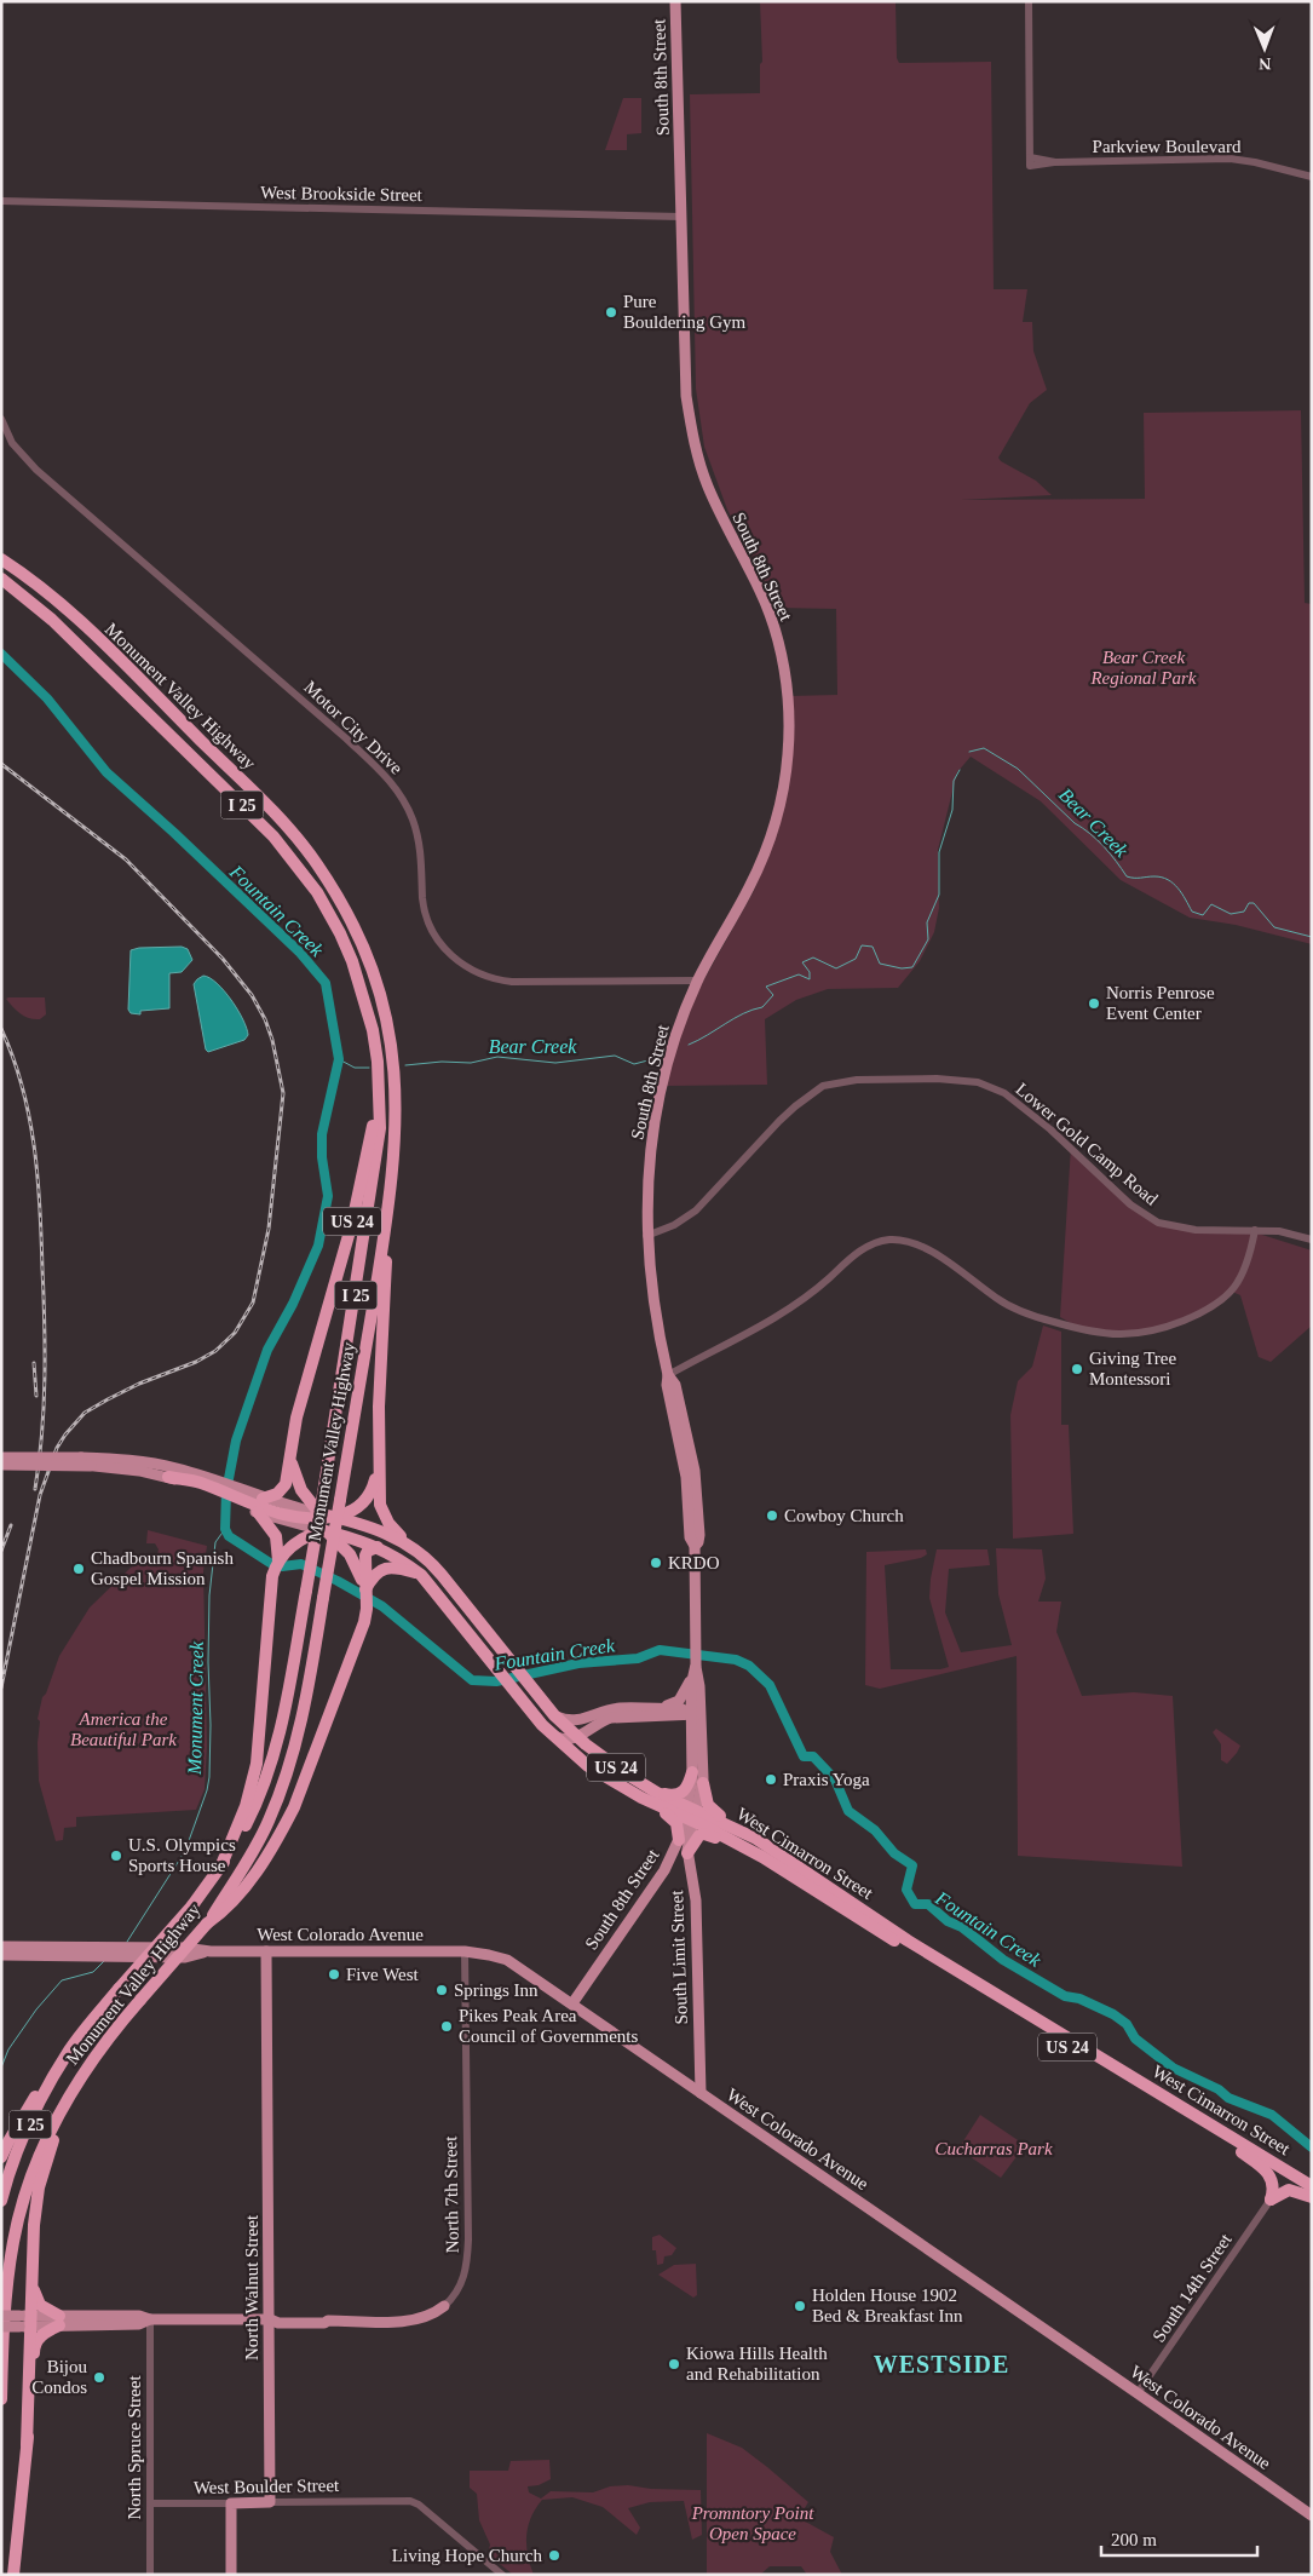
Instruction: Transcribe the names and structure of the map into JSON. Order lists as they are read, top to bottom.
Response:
{
  "streets": {
    "highway": [
      "Monument Valley Highway",
      "I 25",
      "US 24",
      "West Cimarron Street"
    ],
    "main road": [
      "South 8th Street",
      "West Colorado Avenue",
      "South Limit Street",
      "North Walnut Street",
      "West Boulder Street"
    ],
    "street": [
      "Parkview Boulevard",
      "West Brookside Street",
      "Motor City Drive",
      "Lower Gold Camp Road",
      "North 7th Street",
      "South 14th Street",
      "North Spruce Street"
    ]
  },
  "crossings": [
    ["South 8th Street", "West Brookside Street"],
    ["South 8th Street", "Motor City Drive"],
    ["South 8th Street", "Lower Gold Camp Road"],
    ["South 8th Street", "West Cimarron Street"],
    ["South 8th Street", "West Colorado Avenue"],
    ["South 8th Street", "South Limit Street"],
    ["Monument Valley Highway", "US 24"],
    ["US 24", "West Cimarron Street"],
    ["West Cimarron Street", "South Limit Street"],
    ["West Colorado Avenue", "South Limit Street"],
    ["West Colorado Avenue", "North 7th Street"],
    ["West Colorado Avenue", "North Walnut Street"],
    ["West Colorado Avenue", "South 14th Street"],
    ["North Walnut Street", "West Boulder Street"],
    ["North Spruce Street", "West Boulder Street"]
  ],
  "districts": ["WESTSIDE"],
  "water": ["Bear Creek", "Fountain Creek", "Monument Creek"],
  "parks": [
    "Bear Creek Regional Park",
    "America the Beautiful Park",
    "Cucharras Park",
    "Promntory Point Open Space"
  ],
  "places": [
    "Pure Bouldering Gym",
    "Norris Penrose Event Center",
    "Giving Tree Montessori",
    "Cowboy Church",
    "KRDO",
    "Chadbourn Spanish Gospel Mission",
    "Praxis Yoga",
    "U.S. Olympics Sports House",
    "Five West",
    "Springs Inn",
    "Pikes Peak Area Council of Governments",
    "Holden House 1902 Bed & Breakfast Inn",
    "Kiowa Hills Health and Rehabilitation",
    "Bijou Condos",
    "Living Hope Church"
  ],
  "scale_bar": "200 m",
  "north": "bottom"
}
